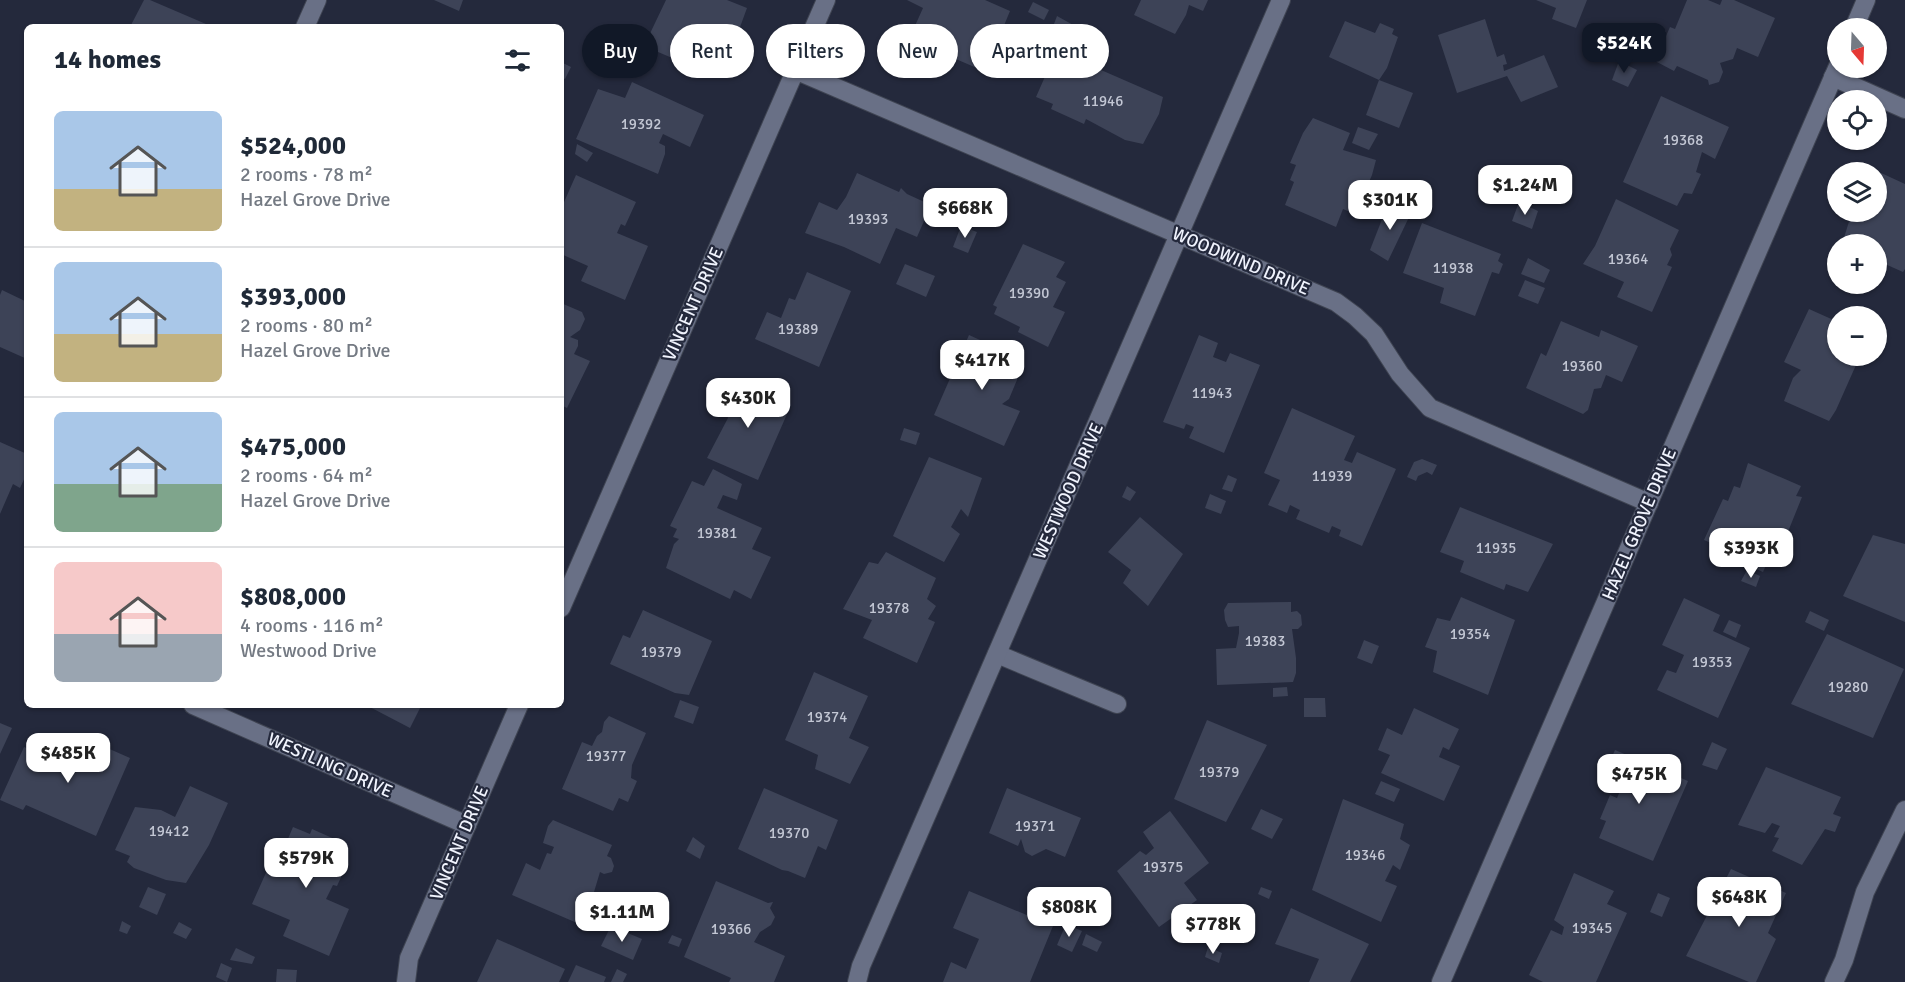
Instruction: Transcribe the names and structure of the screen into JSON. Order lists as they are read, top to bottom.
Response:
{
  "streets": {
    "street": [
      "WOODWIND DRIVE",
      "VINCENT DRIVE",
      "WESTWOOD DRIVE",
      "HAZEL GROVE DRIVE",
      "WESTLING DRIVE"
    ]
  },
  "crossings": [
    ["WOODWIND DRIVE", "WESTWOOD DRIVE"],
    ["WOODWIND DRIVE", "HAZEL GROVE DRIVE"],
    ["VINCENT DRIVE", "WESTLING DRIVE"]
  ],
  "house_numbers": [
    "11946",
    "19392",
    "19368",
    "19393",
    "19364",
    "11938",
    "19390",
    "19389",
    "19360",
    "11943",
    "11939",
    "19381",
    "11935",
    "19378",
    "19354",
    "19383",
    "19379",
    "19353",
    "19280",
    "19374",
    "19377",
    "19379",
    "19371",
    "19412",
    "19370",
    "19346",
    "19375",
    "19345",
    "19366"
  ],
  "north": "bottom",
  "page": {
    "map_buttons": ["+", "−"],
    "price": [
      "$524K",
      "$1.24M",
      "$301K",
      "$668K",
      "$417K",
      "$430K",
      "$393K",
      "$485K",
      "$475K",
      "$579K",
      "$648K",
      "$808K",
      "$1.11M",
      "$778K"
    ],
    "chip": [
      "Buy",
      "Rent",
      "Filters",
      "New",
      "Apartment"
    ],
    "heading": "14 homes",
    "list": [
      {
        "name": "$524,000",
        "note": "2 rooms · 78 m² · Hazel Grove Drive"
      },
      {
        "name": "$393,000",
        "note": "2 rooms · 80 m² · Hazel Grove Drive"
      },
      {
        "name": "$475,000",
        "note": "2 rooms · 64 m² · Hazel Grove Drive"
      },
      {
        "name": "$808,000",
        "note": "4 rooms · 116 m² · Westwood Drive"
      }
    ]
  }
}
